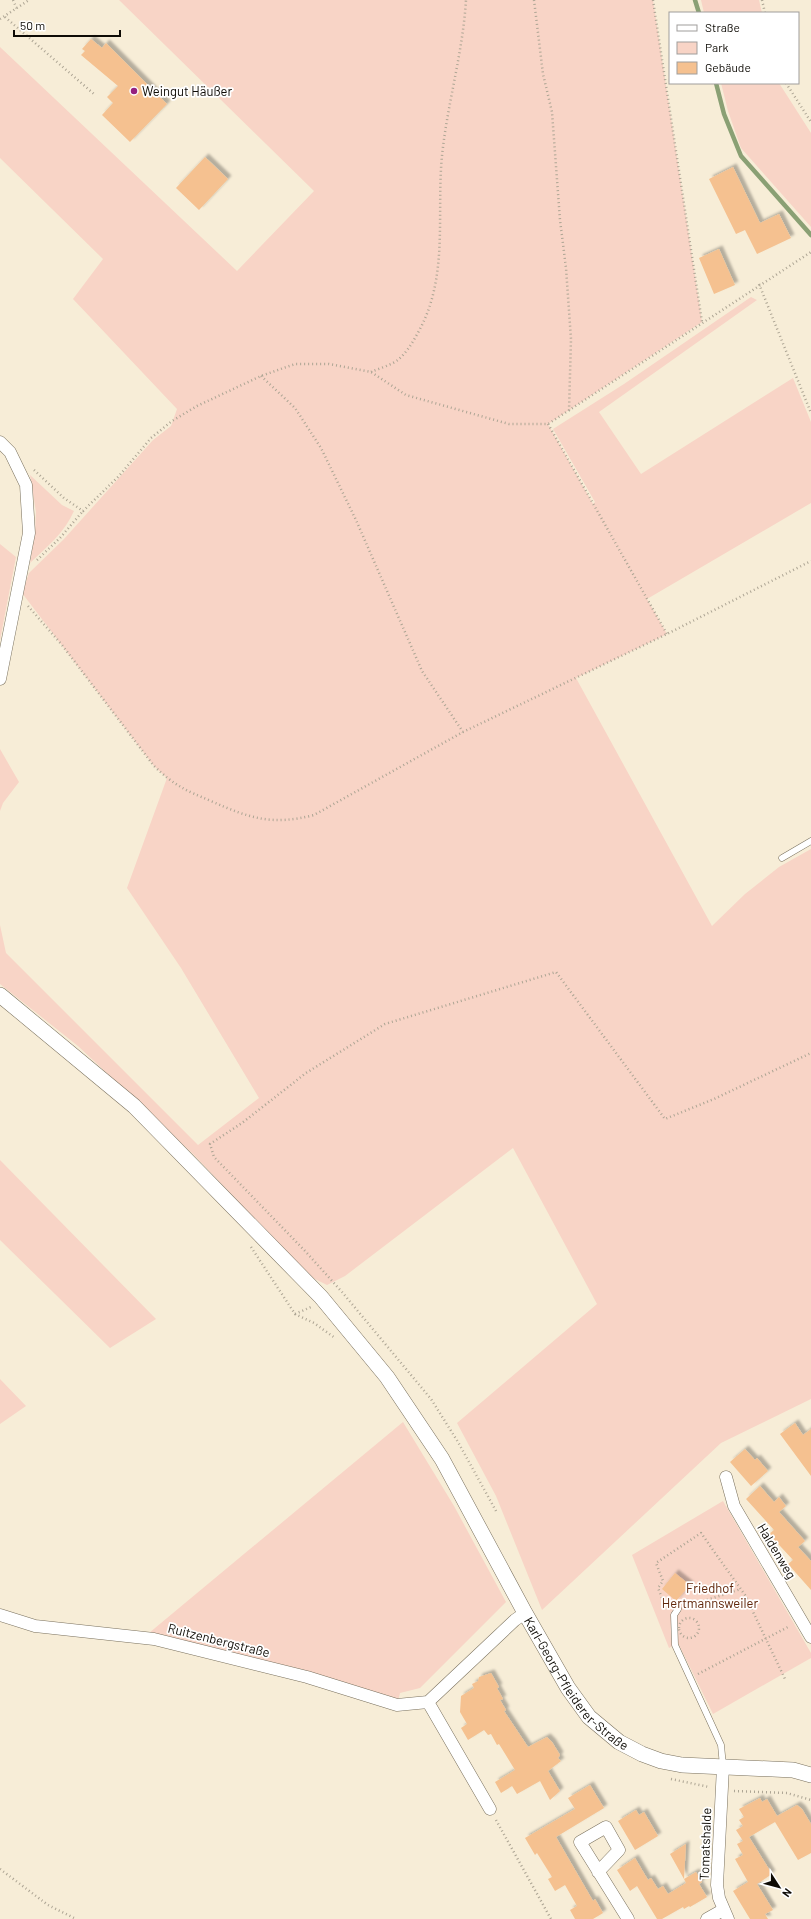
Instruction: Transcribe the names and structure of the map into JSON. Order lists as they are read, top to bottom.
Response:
{
  "streets": {
    "street": [
      "Haldenweg",
      "Ruitzenbergstraße",
      "Karl-Georg-Pfleiderer-Straße",
      "Tomatshalde"
    ]
  },
  "crossings": [
    ["Ruitzenbergstraße", "Karl-Georg-Pfleiderer-Straße"],
    ["Karl-Georg-Pfleiderer-Straße", "Tomatshalde"]
  ],
  "parks": ["Friedhof Hertmannsweiler"],
  "places": ["Weingut Häußer"],
  "legend": ["Straße", "Park", "Gebäude"],
  "scale_bar": "50 m",
  "north": "bottom right"
}
